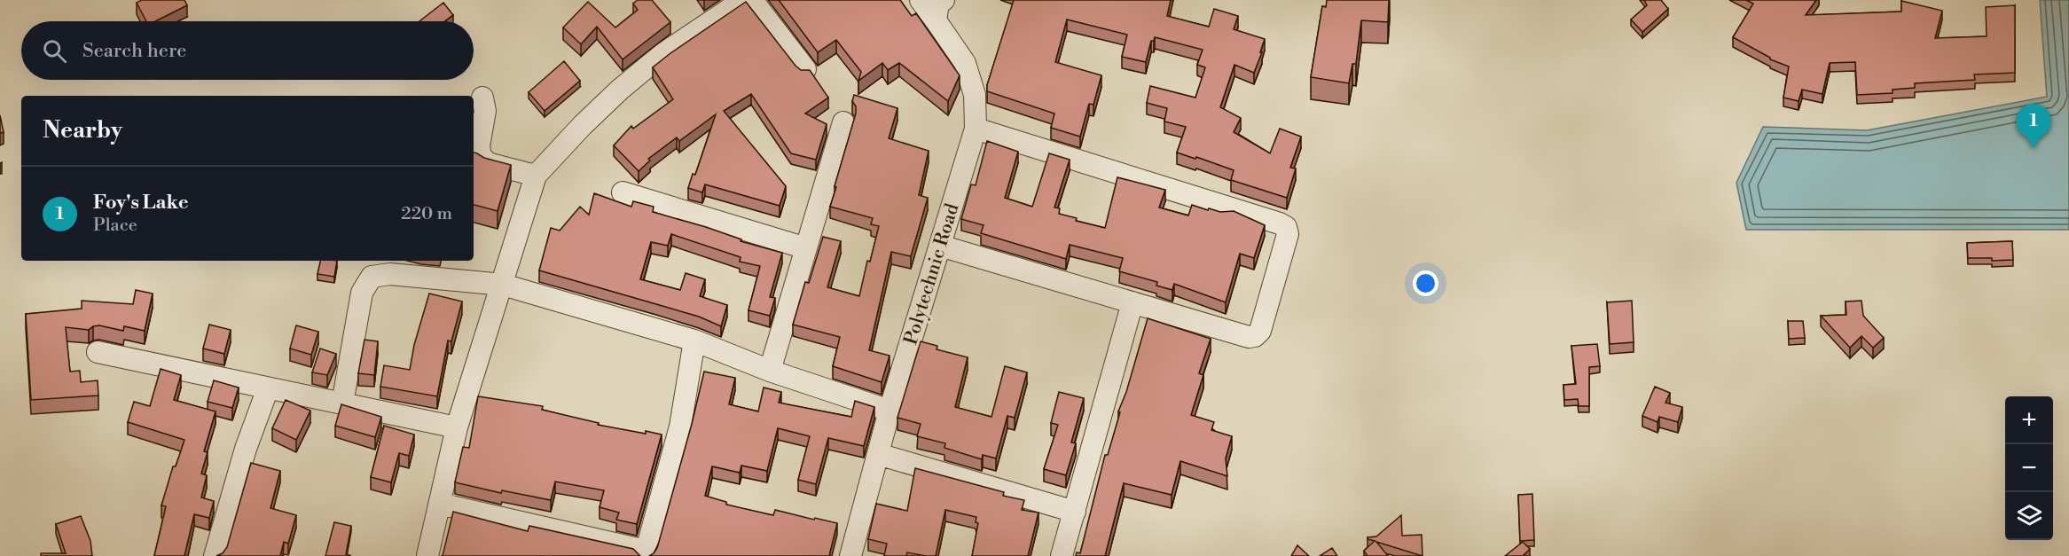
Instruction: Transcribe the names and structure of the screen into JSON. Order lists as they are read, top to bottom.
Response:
{
  "streets": {
    "street": ["Polytechnic Road"]
  },
  "page": {
    "search": "Search here",
    "heading": "Nearby",
    "pins": "1",
    "list": [
      {
        "mark": "1",
        "name": "Foy's Lake",
        "note": "Place",
        "value": "220 m"
      }
    ],
    "map_buttons": ["+", "−"]
  }
}
